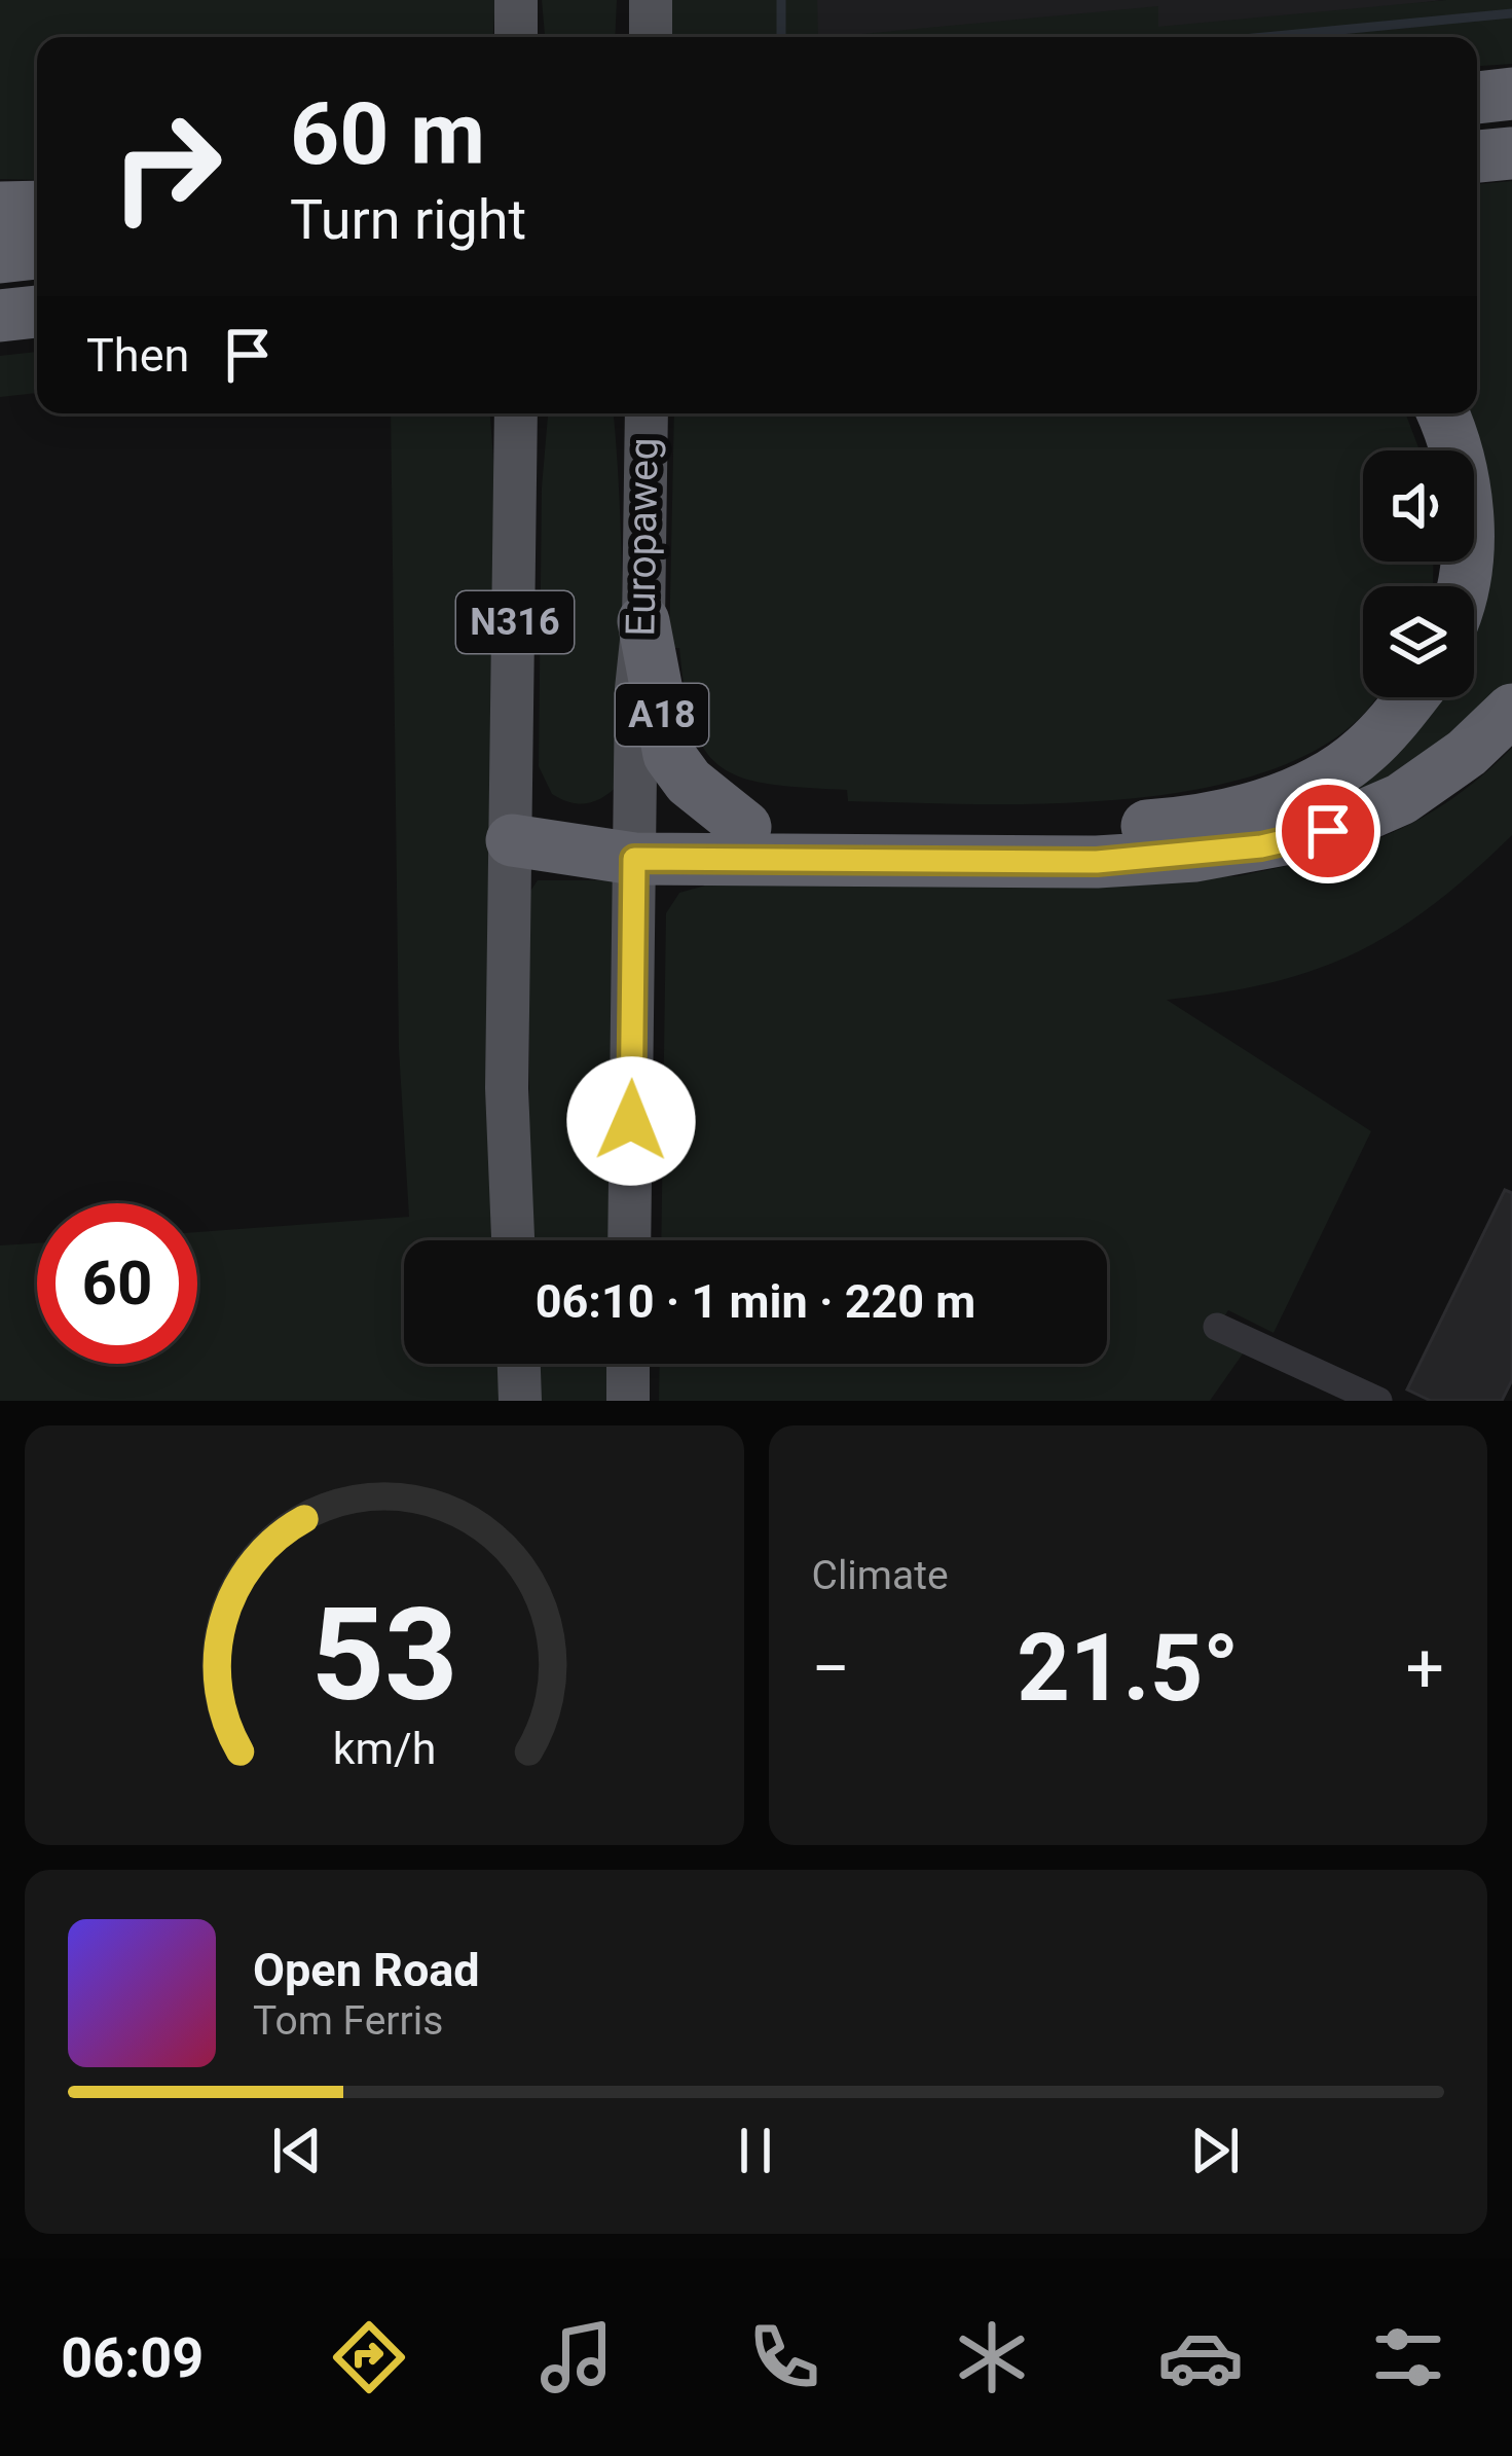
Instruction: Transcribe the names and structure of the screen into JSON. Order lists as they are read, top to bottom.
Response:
{
  "streets": {
    "highway": ["A18"],
    "main road": ["Europaweg", "N316"]
  },
  "crossings": [
    ["Europaweg", "A18"]
  ],
  "page": {
    "turn": ["60 m", "Turn right"],
    "then": "Then",
    "limit": "60",
    "trip": "06:10 · 1 min · 220 m",
    "tile": "Climate",
    "heat": ["−", "21.5°", "+"],
    "song": ["Open Road", "Tom Ferris"],
    "tabs": "06:09",
    "gauge": ["53", "km/h"]
  }
}
